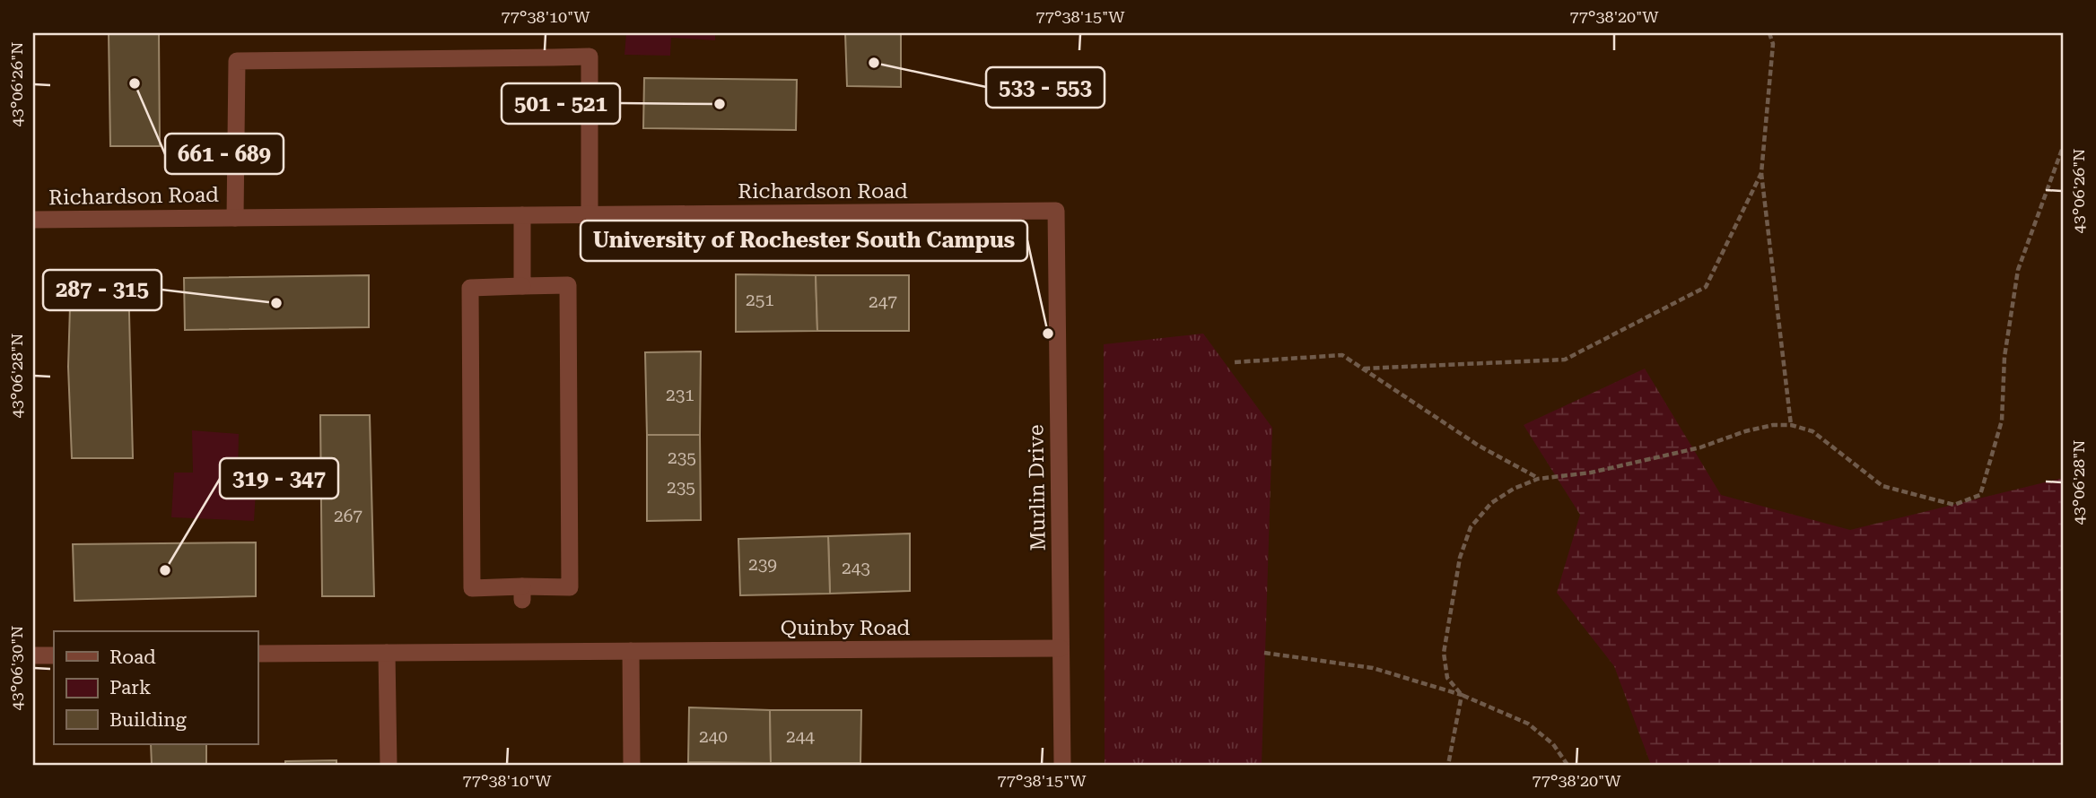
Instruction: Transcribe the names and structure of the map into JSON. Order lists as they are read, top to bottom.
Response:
{
  "streets": {
    "street": ["Richardson Road", "Murlin Drive", "Quinby Road"]
  },
  "crossings": [
    ["Richardson Road", "Murlin Drive"],
    ["Murlin Drive", "Quinby Road"]
  ],
  "places": [
    "533 - 553",
    "661 - 689",
    "501 - 521",
    "287 - 315",
    "University of Rochester South Campus",
    "319 - 347"
  ],
  "house_numbers": [
    "251",
    "247",
    "231",
    "235",
    "235",
    "267",
    "239",
    "243",
    "240",
    "244"
  ],
  "legend": ["Road", "Park", "Building"],
  "coordinates": [
    "77°38'10\"W",
    "77°38'15\"W",
    "77°38'20\"W",
    "43°06'26\"N",
    "43°06'28\"N",
    "43°06'30\"N"
  ]
}
